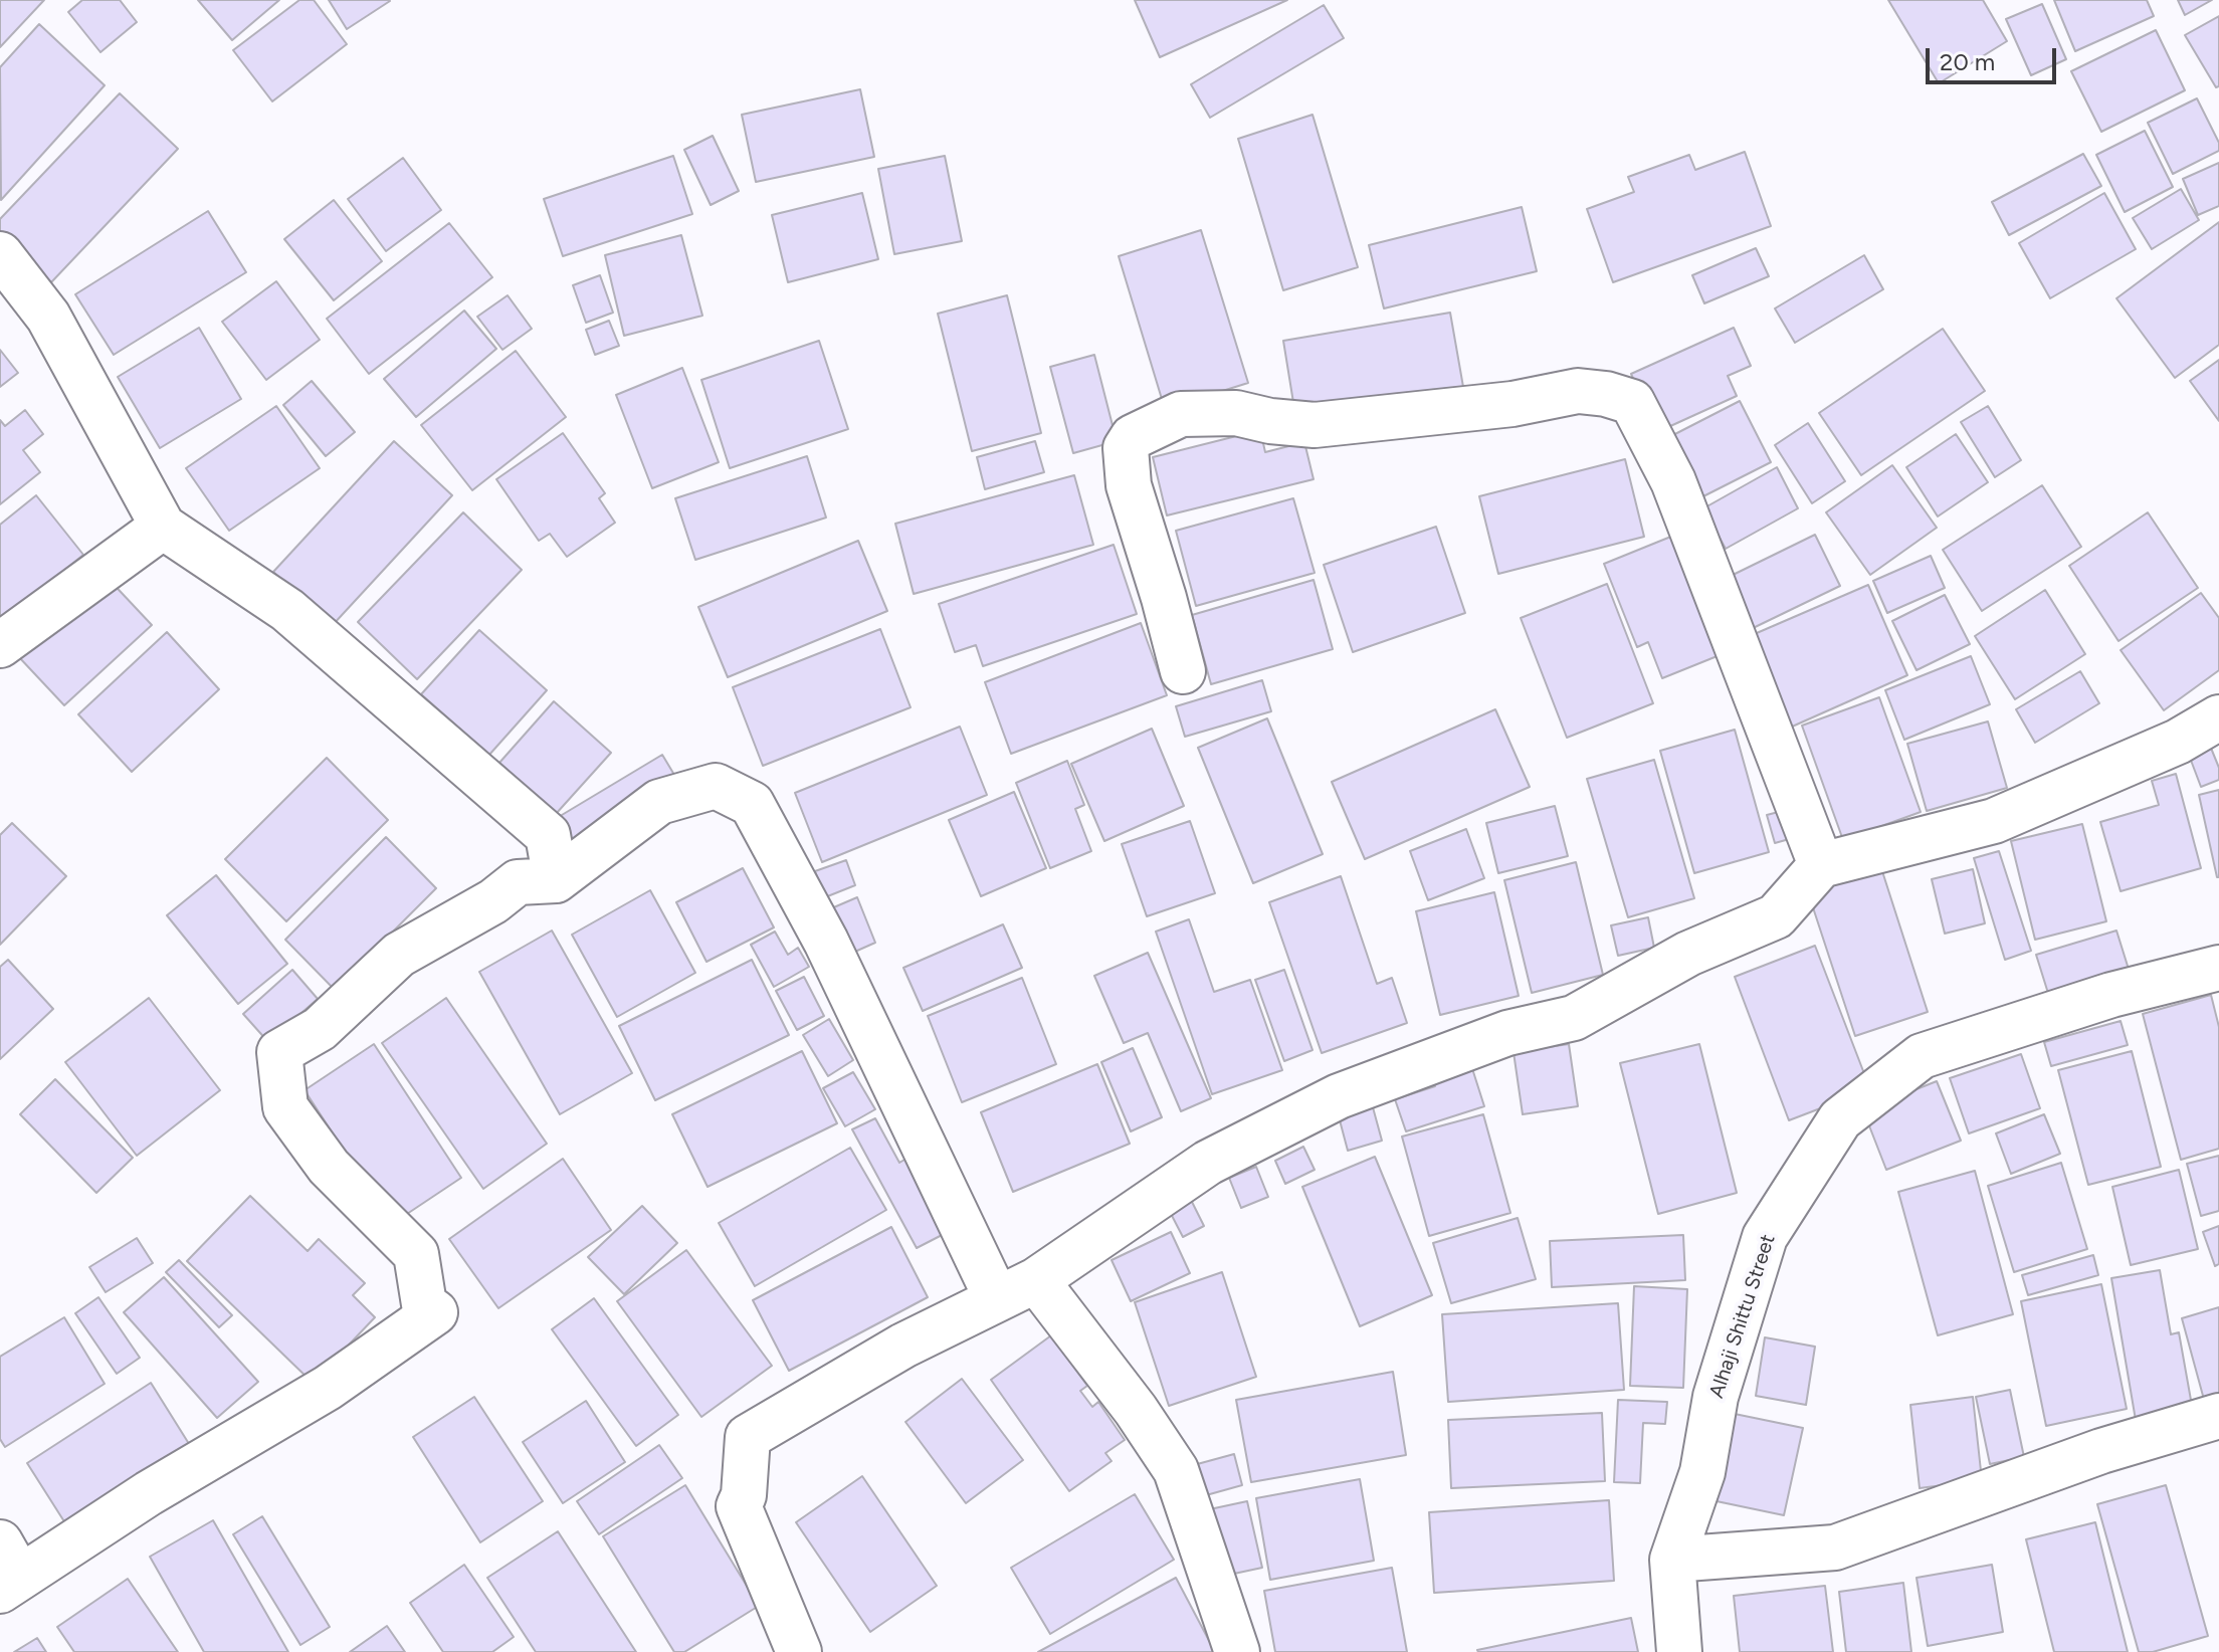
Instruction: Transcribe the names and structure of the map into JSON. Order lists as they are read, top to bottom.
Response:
{
  "streets": {
    "street": ["Alhaji Shittu Street"]
  },
  "scale_bar": "20 m"
}
